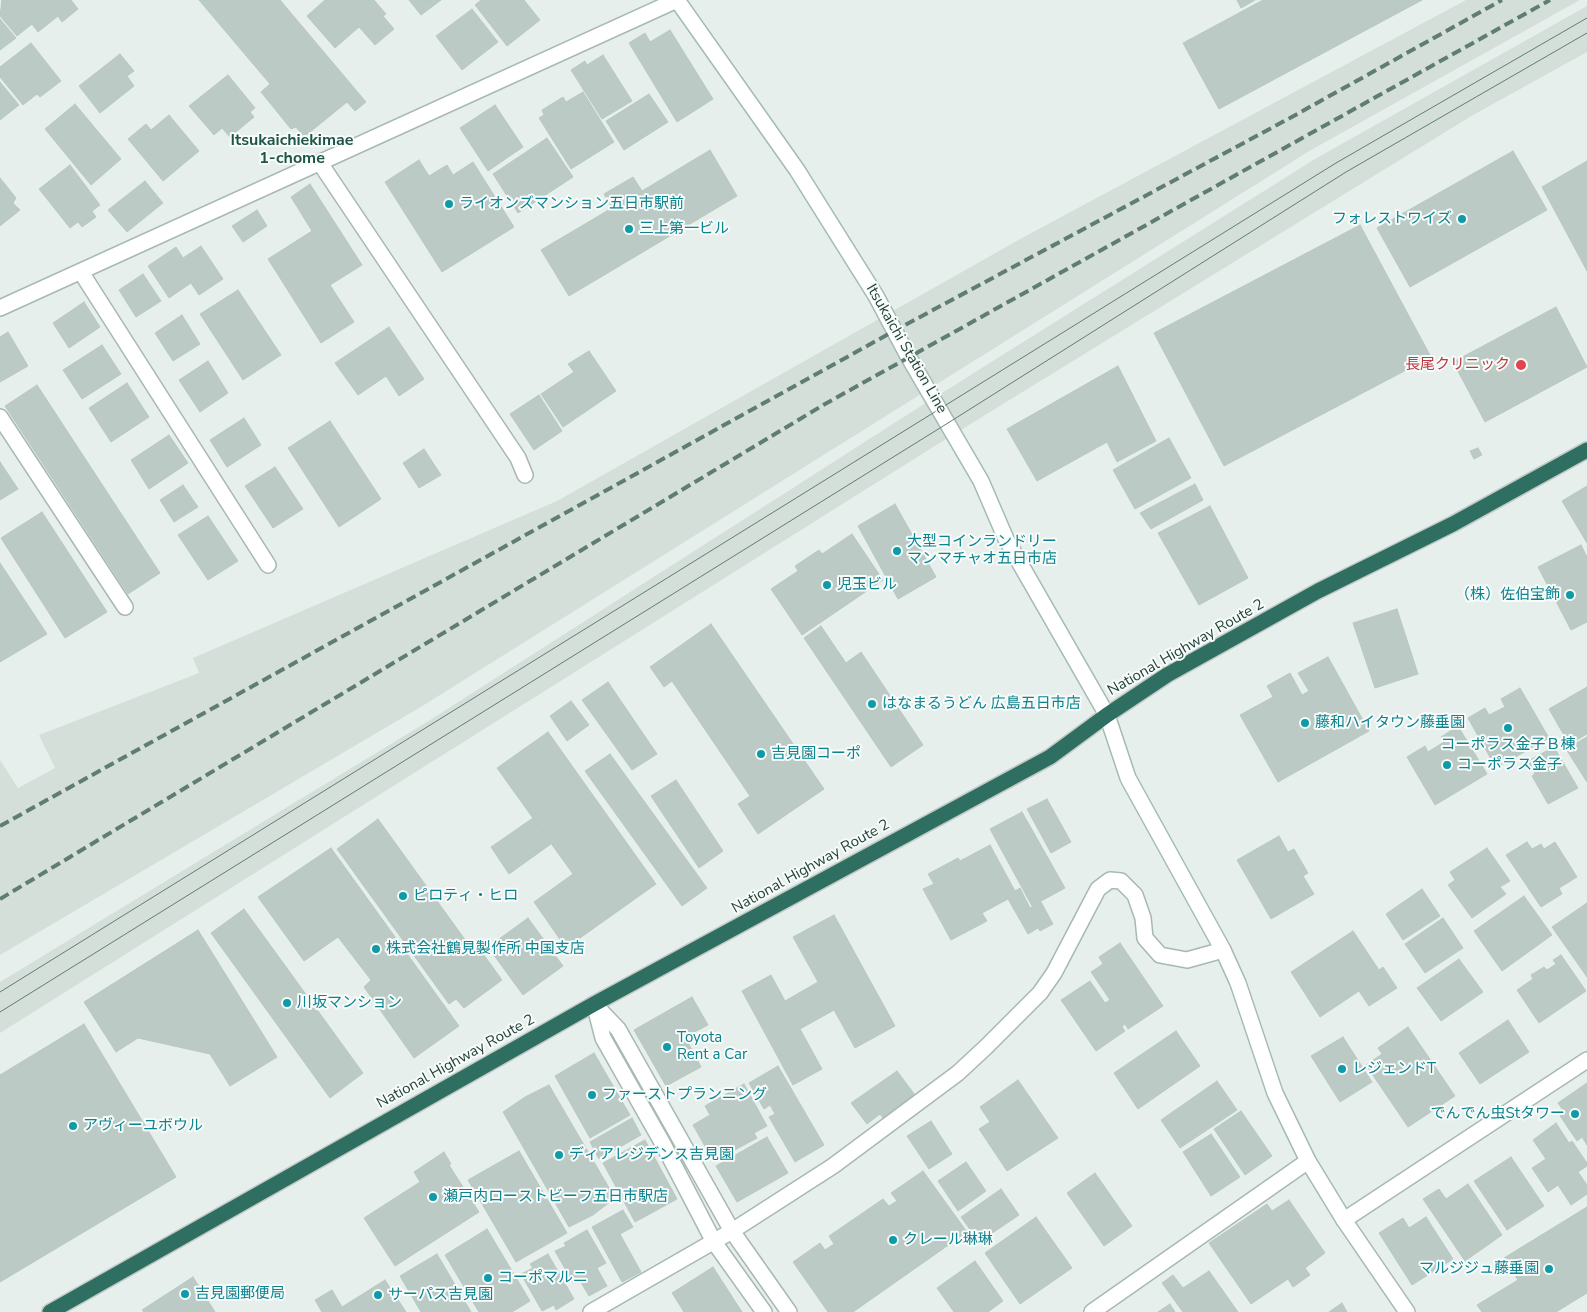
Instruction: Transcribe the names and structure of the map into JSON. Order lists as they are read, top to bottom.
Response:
{
  "streets": {
    "highway": ["National Highway Route 2"],
    "street": ["Itsukaichi Station Line"]
  },
  "crossings": [
    ["Itsukaichi Station Line", "National Highway Route 2"]
  ],
  "districts": ["Itsukaichiekimae 1-chome"],
  "places": [
    "ライオンズマンション五日市駅前",
    "フォレストワイズ",
    "三上第一ビル",
    "長尾クリニック",
    "大型コインランドリー マンマチャオ五日市店",
    "児玉ビル",
    "（株）佐伯宝飾",
    "はなまるうどん 広島五日市店",
    "藤和ハイタウン藤垂園",
    "コーポラス金子Ｂ棟",
    "吉見園コーポ",
    "コーポラス金子",
    "ピロティ・ヒロ",
    "株式会社鶴見製作所 中国支店",
    "川坂マンション",
    "Toyota Rent a Car",
    "レジェンドT",
    "ファーストプランニング",
    "でんでん虫Stタワー",
    "アヴィーユボウル",
    "ディアレジデンス吉見園",
    "瀬戸内ローストビーフ五日市駅店",
    "クレール琳琳",
    "マルジジュ藤垂園",
    "コーポマルニ",
    "吉見園郵便局",
    "サーパス吉見園"
  ]
}
